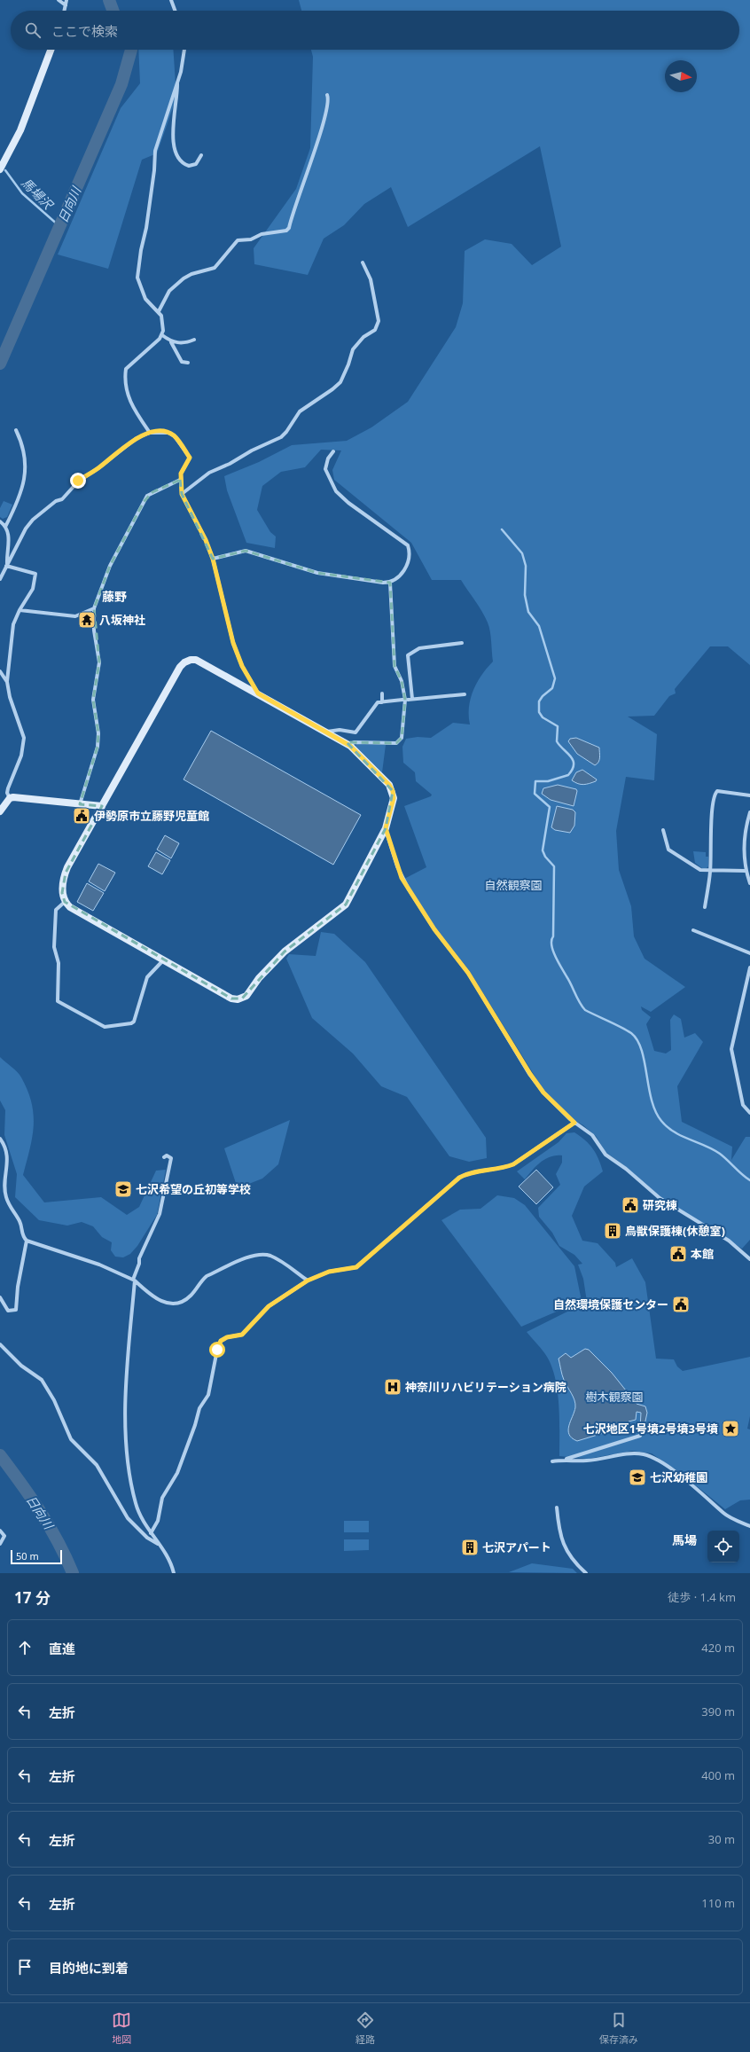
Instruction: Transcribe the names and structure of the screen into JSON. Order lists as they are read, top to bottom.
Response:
{
  "districts": ["藤野", "馬場"],
  "water": ["馬場沢", "日向川"],
  "parks": ["自然観察園", "樹木観察園"],
  "places": {
    "temple": ["八坂神社"],
    "public building": [
      "伊勢原市立藤野児童館",
      "研究棟",
      "本館",
      "自然環境保護センター"
    ],
    "school or university": ["七沢希望の丘初等学校", "七沢幼稚園"],
    "building": ["鳥獣保護棟(休憩室)", "七沢アパート"],
    "hospital": ["神奈川リハビリテーション病院"],
    "place": ["七沢地区1号墳2号墳3号墳"]
  },
  "scale_bar": "50 m",
  "north": "right",
  "page": {
    "search": "ここで検索",
    "scale": "50 m",
    "heading": ["17 分", "徒歩 · 1.4 km"],
    "list": [
      ["直進", "420 m"],
      ["左折", "390 m"],
      ["左折", "400 m"],
      ["左折", "30 m"],
      ["左折", "110 m"],
      "目的地に到着"
    ],
    "nav": ["地図", "経路", "保存済み"]
  }
}
